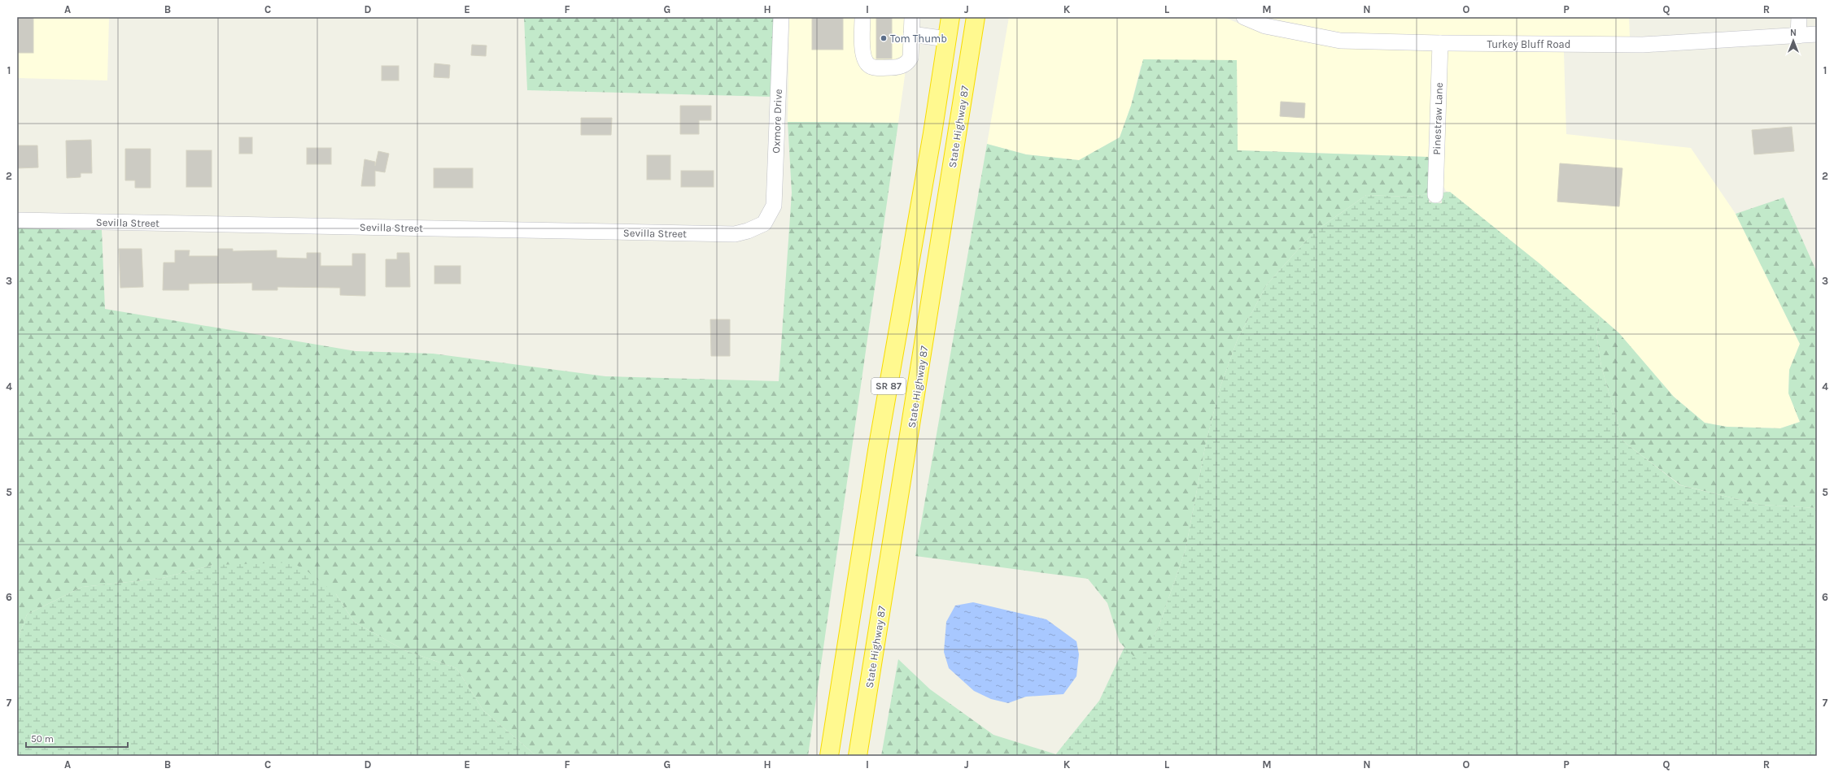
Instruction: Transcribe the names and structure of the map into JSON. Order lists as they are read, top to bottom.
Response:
{
  "streets": {
    "highway": ["State Highway 87", "SR 87"],
    "street": [
      "Turkey Bluff Road",
      "Pinestraw Lane",
      "Oxmore Drive",
      "Sevilla Street"
    ]
  },
  "crossings": [
    ["Turkey Bluff Road", "Pinestraw Lane"],
    ["Oxmore Drive", "Sevilla Street"]
  ],
  "places": ["Tom Thumb"],
  "scale_bar": "50 m",
  "north": "top",
  "grid": {
    "columns": [
      "A",
      "B",
      "C",
      "D",
      "E",
      "F",
      "G",
      "H",
      "I",
      "J",
      "K",
      "L",
      "M",
      "N",
      "O",
      "P",
      "Q",
      "R"
    ],
    "rows": [
      "1",
      "2",
      "3",
      "4",
      "5",
      "6",
      "7"
    ]
  }
}
